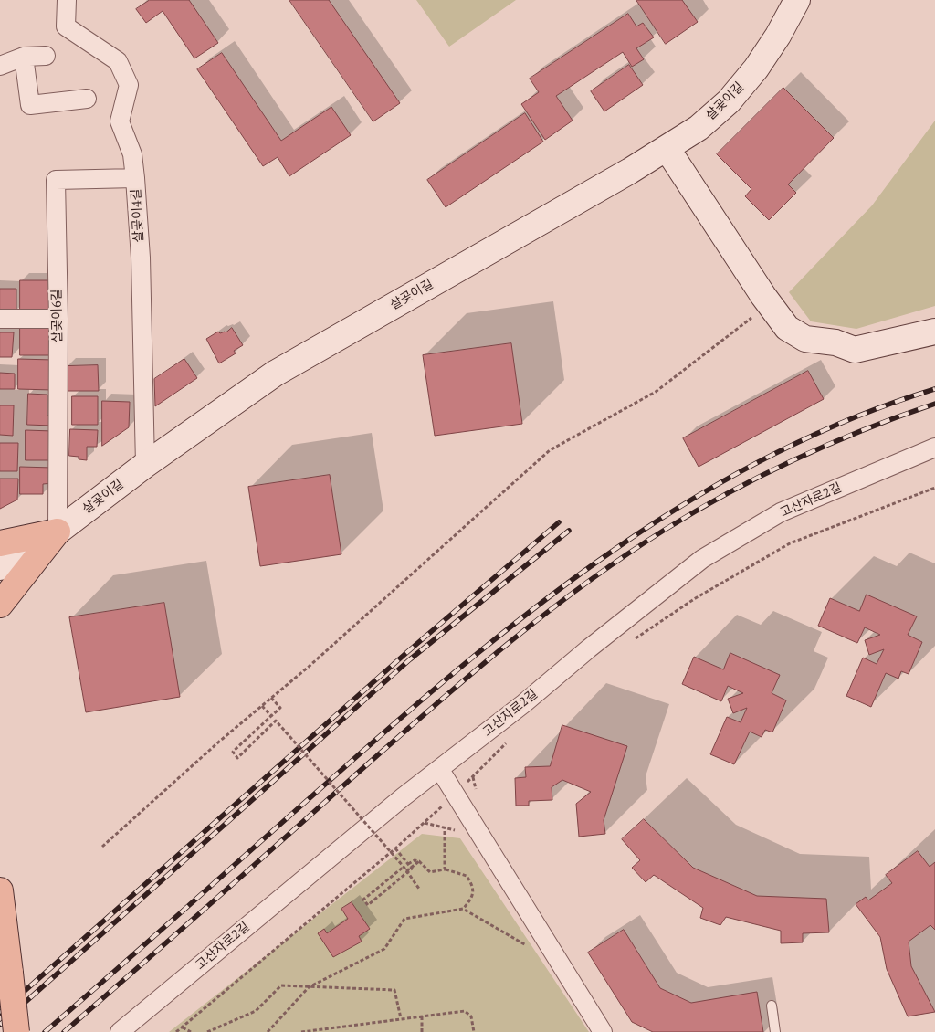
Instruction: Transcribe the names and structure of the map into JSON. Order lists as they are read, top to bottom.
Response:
{
  "streets": {
    "main road": ["살곶이길"],
    "street": ["살곶이4길", "살곶이6길", "고산자로2길"]
  },
  "crossings": [
    ["살곶이길", "살곶이4길"],
    ["살곶이길", "살곶이6길"],
    ["살곶이4길", "살곶이6길"]
  ]
}
